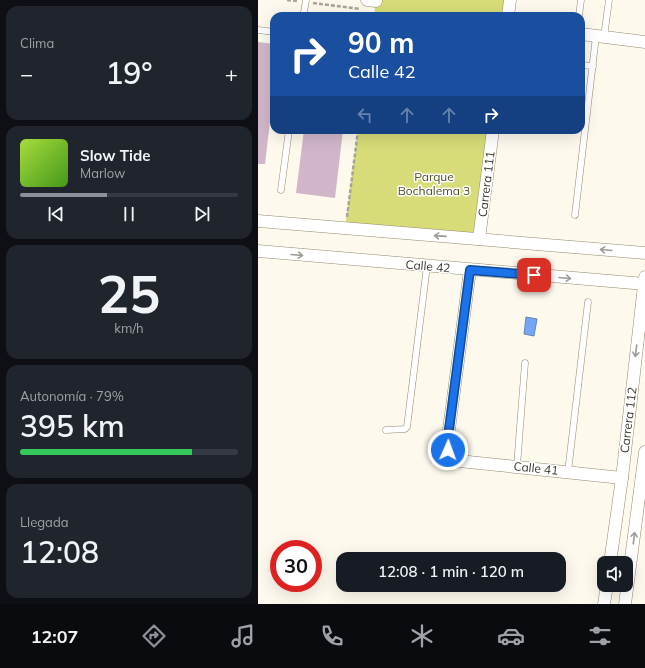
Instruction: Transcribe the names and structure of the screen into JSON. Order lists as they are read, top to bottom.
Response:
{
  "streets": {
    "street": [
      "Carrera 111",
      "Calle 42",
      "Carrera 112",
      "Calle 41"
    ]
  },
  "crossings": [
    ["Calle 42", "Carrera 112"],
    ["Calle 42", "Calle 41"],
    ["Carrera 112", "Calle 41"]
  ],
  "parks": ["Parque Bochalema 3"],
  "page": {
    "tile": [
      "Clima",
      ["25", "km/h"],
      ["Autonomía · 79%", "395 km"],
      ["Llegada", "12:08"]
    ],
    "turn": ["90 m", "Calle 42"],
    "heat": ["−", "19°", "+"],
    "song": ["Slow Tide", "Marlow"],
    "limit": "30",
    "trip": "12:08 · 1 min · 120 m",
    "tabs": "12:07"
  }
}
